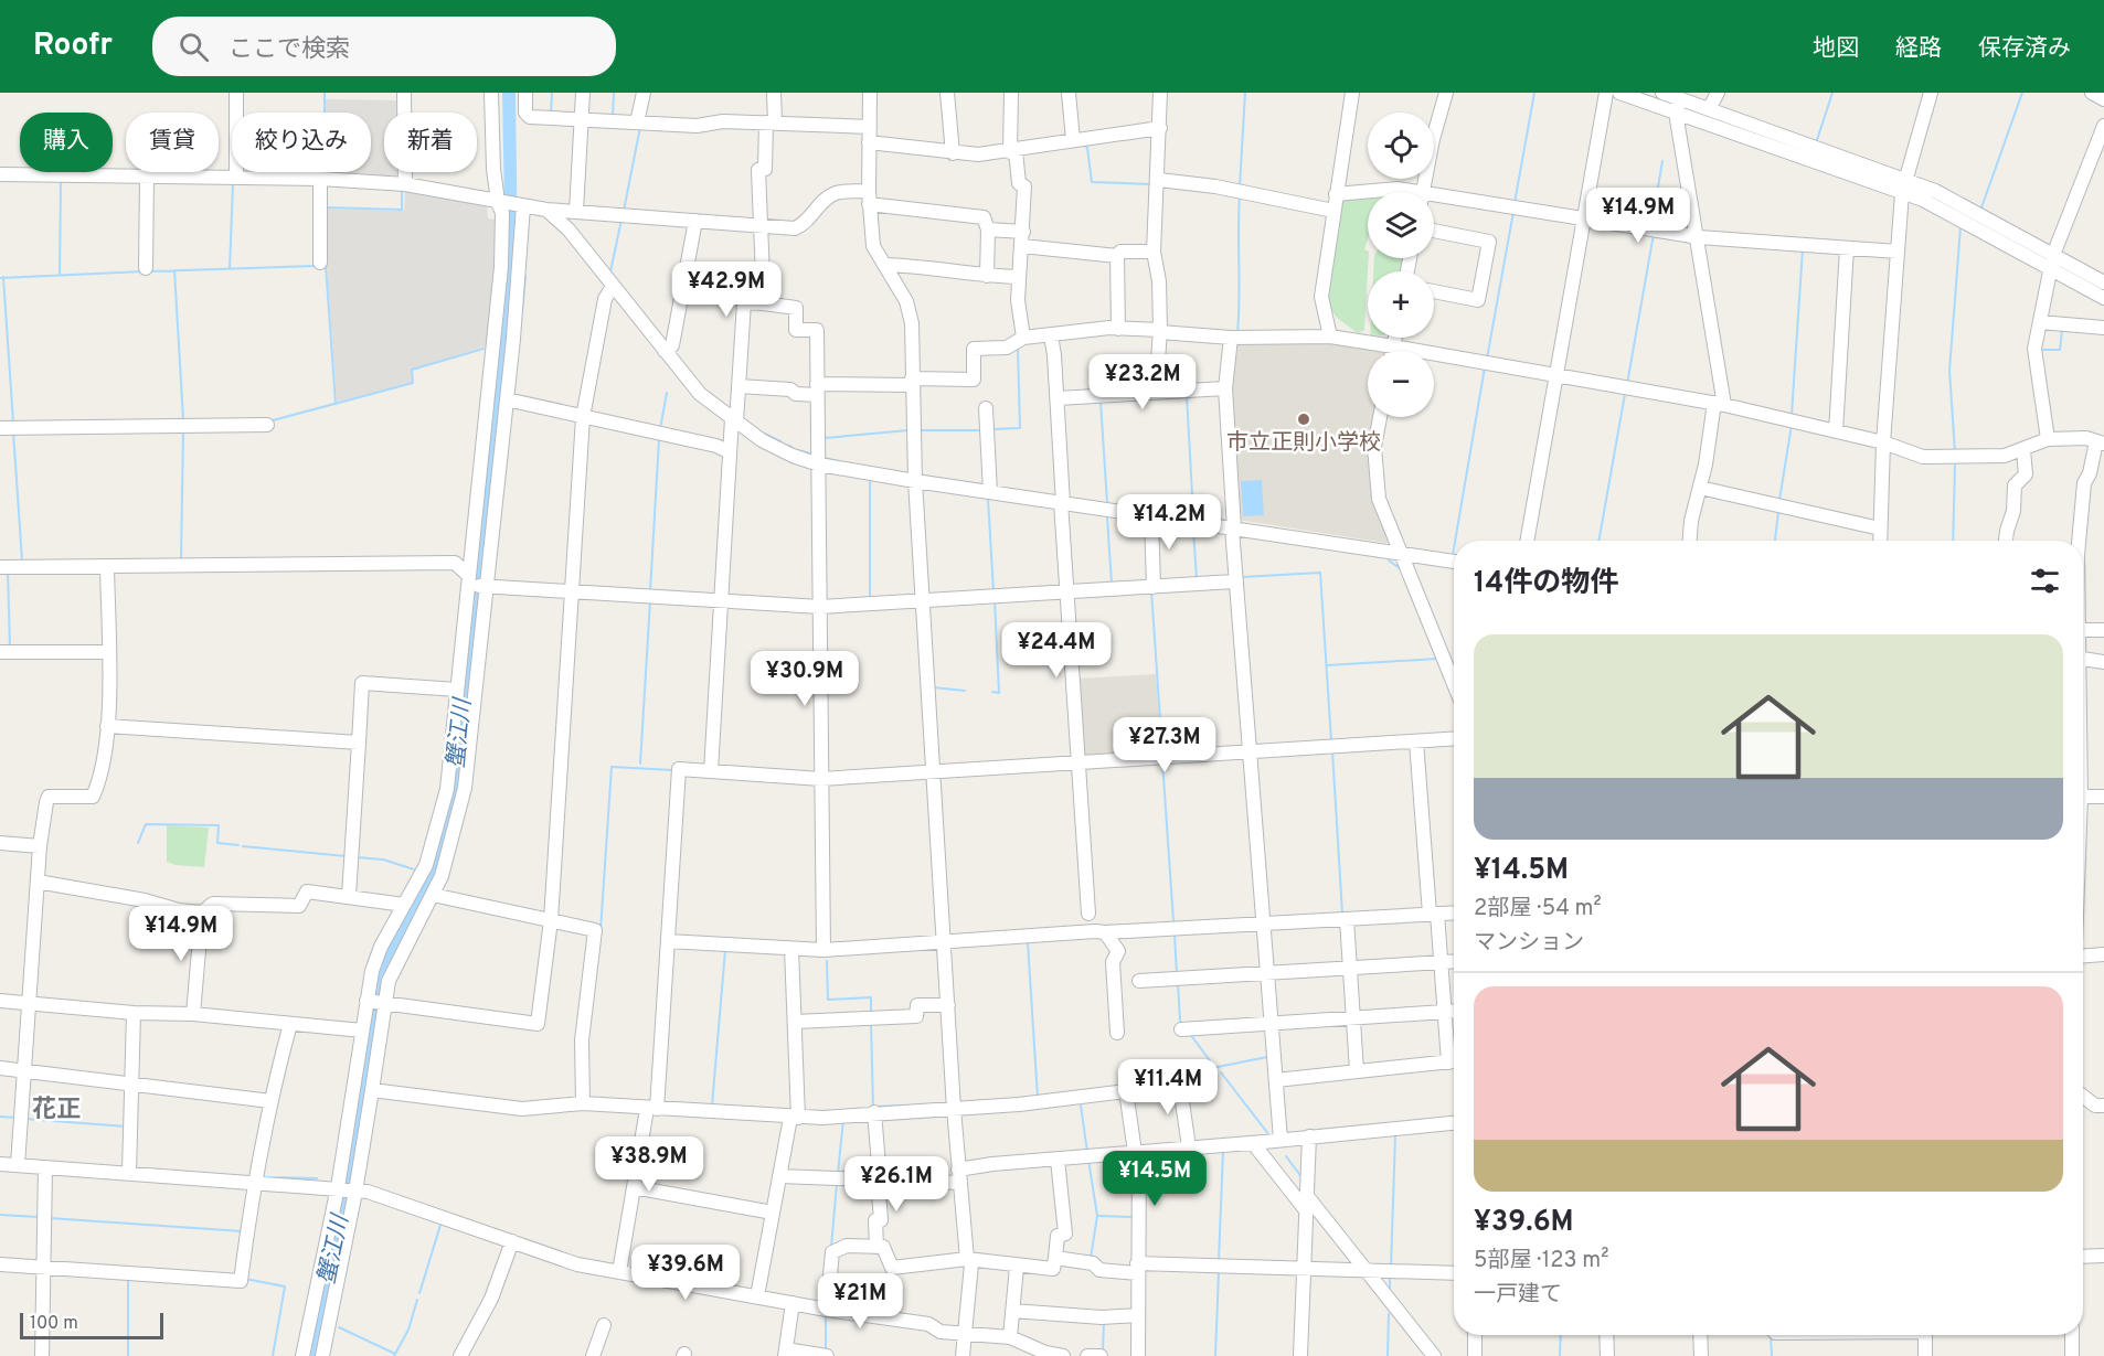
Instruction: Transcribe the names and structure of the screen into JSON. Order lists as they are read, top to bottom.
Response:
{
  "districts": ["花正"],
  "water": ["蟹江川"],
  "places": ["市立正則小学校"],
  "scale_bar": "100 m",
  "page": {
    "header": "Roofr",
    "search": "ここで検索",
    "nav": ["地図", "経路", "保存済み"],
    "map_buttons": ["+", "−"],
    "chip": [
      "購入",
      "賃貸",
      "絞り込み",
      "新着"
    ],
    "price": [
      "¥14.9M",
      "¥42.9M",
      "¥23.2M",
      "¥14.2M",
      "¥24.4M",
      "¥30.9M",
      "¥27.3M",
      "¥14.9M",
      "¥11.4M",
      "¥38.9M",
      "¥14.5M",
      "¥26.1M",
      "¥39.6M",
      "¥21M"
    ],
    "heading": "14件の物件",
    "list": [
      {
        "name": "¥14.5M",
        "note": "2部屋 · 54 m² · マンション"
      },
      {
        "name": "¥39.6M",
        "note": "5部屋 · 123 m² · 一戸建て"
      }
    ],
    "scale": "100 m"
  }
}
